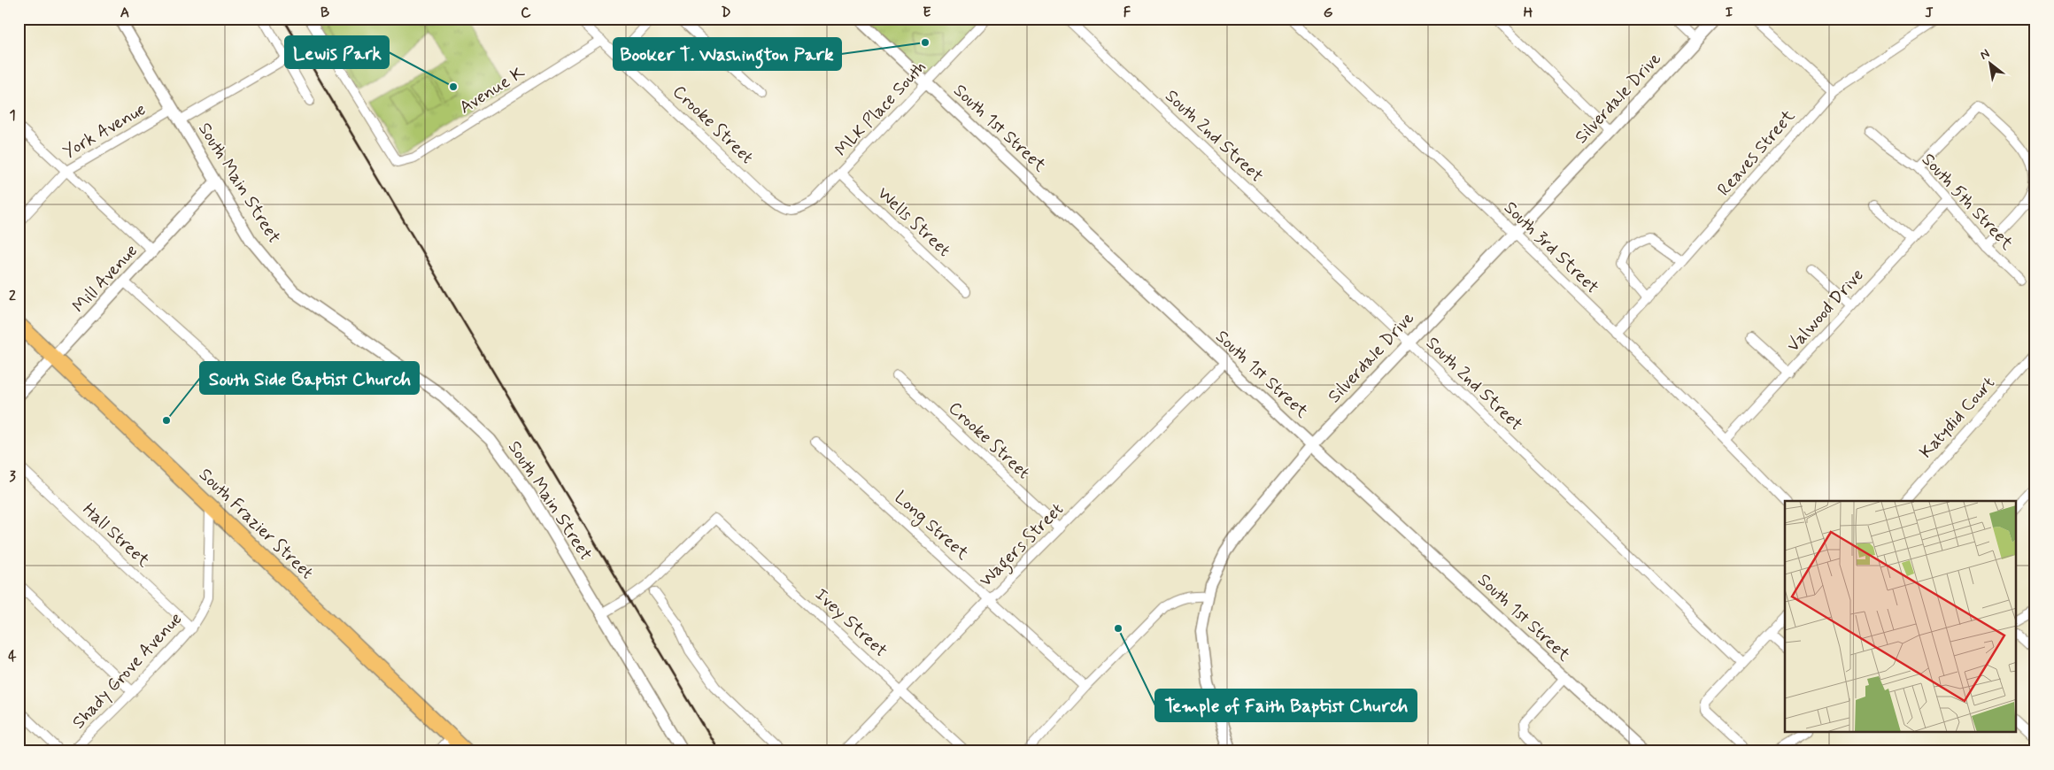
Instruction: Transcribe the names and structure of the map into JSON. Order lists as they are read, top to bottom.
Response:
{
  "streets": {
    "main road": ["South Frazier Street"],
    "street": [
      "Avenue K",
      "Silverdale Drive",
      "MLK Place South",
      "Crooke Street",
      "South 1st Street",
      "York Avenue",
      "South 2nd Street",
      "Reaves Street",
      "South Main Street",
      "South 5th Street",
      "Wells Street",
      "South 3rd Street",
      "Mill Avenue",
      "Valwood Drive",
      "Katydid Court",
      "Long Street",
      "Hall Street",
      "Wagers Street",
      "Ivey Street",
      "Shady Grove Avenue"
    ]
  },
  "crossings": [
    ["Avenue K", "Crooke Street"],
    ["Silverdale Drive", "South 1st Street"],
    ["Silverdale Drive", "South 2nd Street"],
    ["Silverdale Drive", "South 3rd Street"],
    ["MLK Place South", "Crooke Street"],
    ["MLK Place South", "South 1st Street"],
    ["MLK Place South", "Wells Street"],
    ["Crooke Street", "Wagers Street"],
    ["South 1st Street", "Wagers Street"],
    ["York Avenue", "South Main Street"],
    ["Reaves Street", "South 3rd Street"],
    ["South Main Street", "Mill Avenue"],
    ["South Main Street", "Ivey Street"],
    ["South 5th Street", "Valwood Drive"],
    ["South 3rd Street", "Valwood Drive"],
    ["Mill Avenue", "South Frazier Street"],
    ["South Frazier Street", "Shady Grove Avenue"],
    ["Long Street", "Wagers Street"],
    ["Hall Street", "Shady Grove Avenue"],
    ["Wagers Street", "Ivey Street"]
  ],
  "places": [
    "Booker T. Washington Park",
    "Lewis Park",
    "South Side Baptist Church",
    "Temple of Faith Baptist Church"
  ],
  "north": "top left",
  "grid": {
    "columns": [
      "A",
      "B",
      "C",
      "D",
      "E",
      "F",
      "G",
      "H",
      "I",
      "J"
    ],
    "rows": [
      "1",
      "2",
      "3",
      "4"
    ]
  }
}
